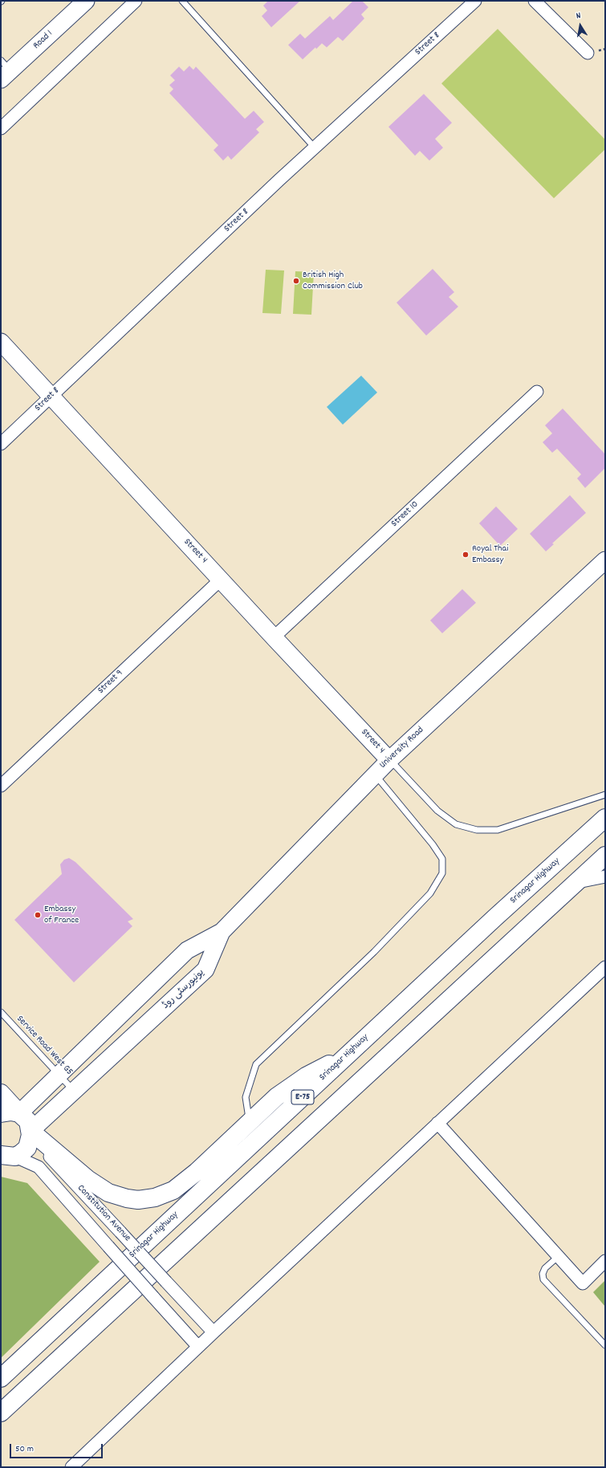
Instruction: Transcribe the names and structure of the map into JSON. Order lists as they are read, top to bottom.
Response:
{
  "streets": {
    "main road": ["Srinagar Highway", "E-75"],
    "street": [
      "Road 1",
      "Street 8",
      "Street 10",
      "Street 4",
      "Street 9",
      "University Road",
      "یونیورسٹی روڈ",
      "Constitution Avenue"
    ],
    "lane": ["Service Road West G5"]
  },
  "crossings": [
    ["Street 8", "Street 4"],
    ["Street 10", "Street 4"],
    ["Street 4", "Street 9"],
    ["Street 4", "University Road"],
    ["University Road", "یونیورسٹی روڈ"],
    ["یونیورسٹی روڈ", "Service Road West G5"],
    ["یونیورسٹی روڈ", "Constitution Avenue"]
  ],
  "places": ["British High Commission Club", "Royal Thai Embassy", "Embassy of France"],
  "scale_bar": "50 m",
  "north": "top"
}
